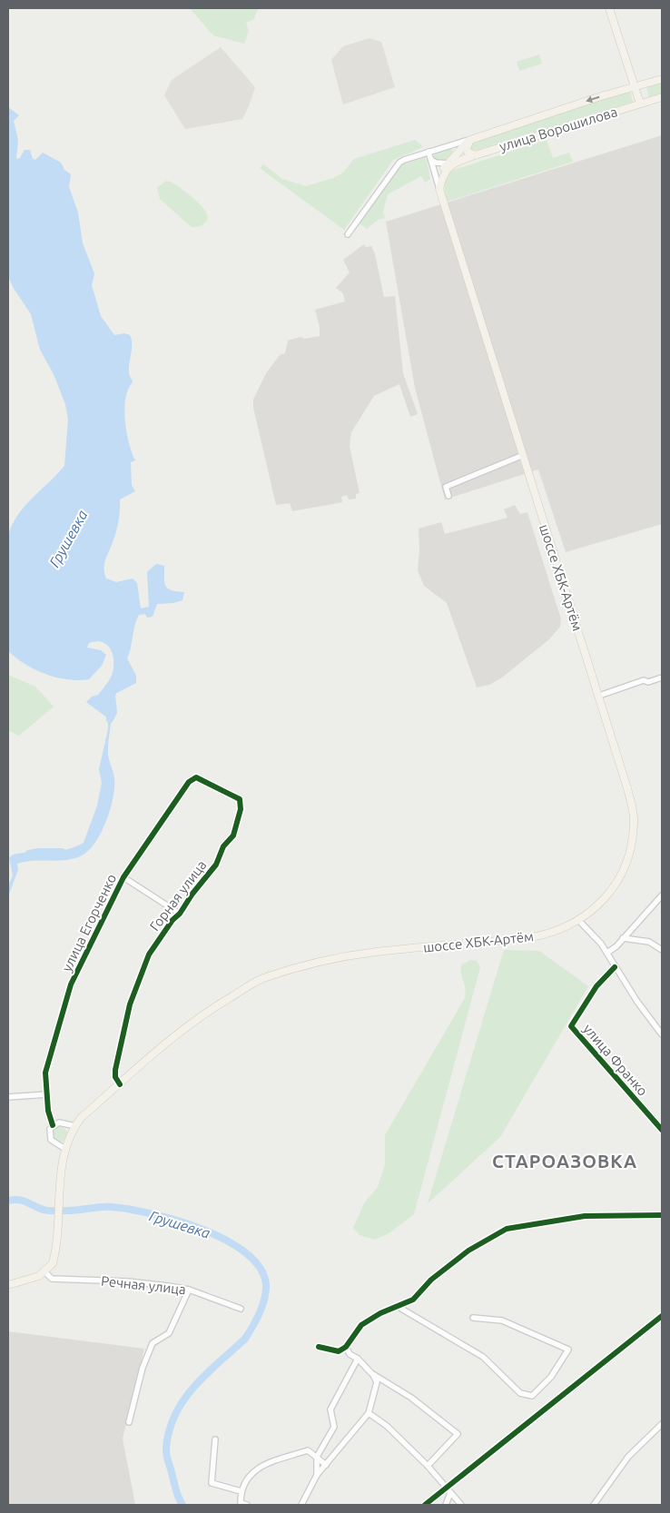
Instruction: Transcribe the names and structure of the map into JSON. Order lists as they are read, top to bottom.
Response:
{
  "streets": {
    "main road": ["улица Ворошилова", "шоссе ХБК-Артём"],
    "street": [
      "Горная улица",
      "улица Егорченко",
      "улица Франко",
      "Речная улица"
    ]
  },
  "crossings": [
    ["шоссе ХБК-Артём", "Горная улица"],
    ["шоссе ХБК-Артём", "улица Егорченко"],
    ["шоссе ХБК-Артём", "Речная улица"],
    ["Горная улица", "улица Егорченко"]
  ],
  "districts": ["СТАРОАЗОВКА"],
  "water": ["Грушевка"]
}
